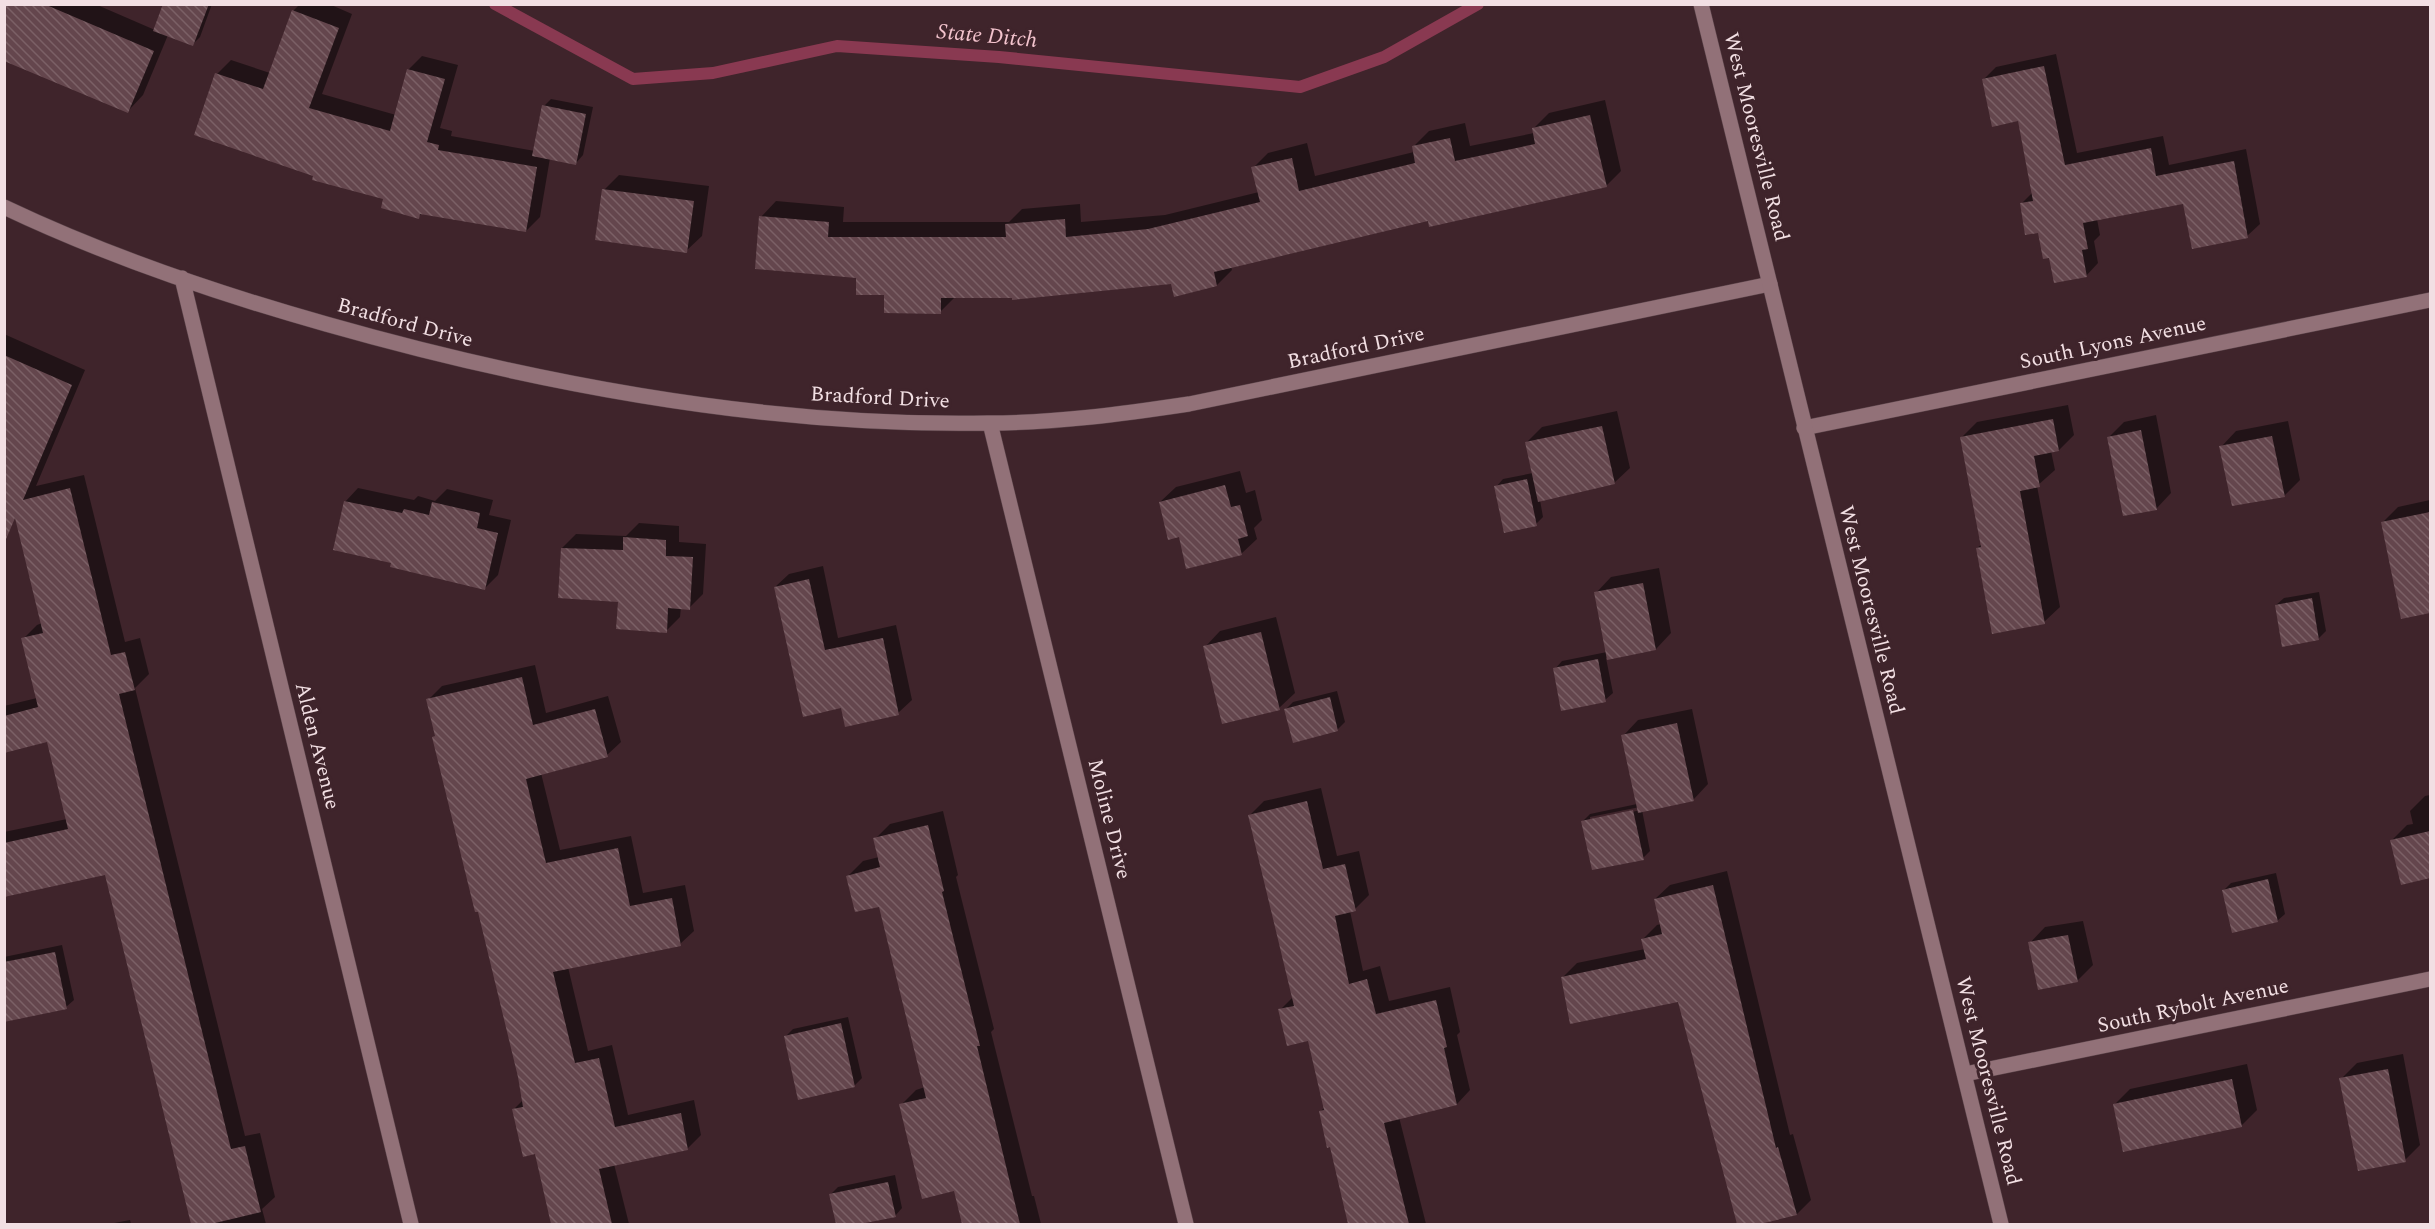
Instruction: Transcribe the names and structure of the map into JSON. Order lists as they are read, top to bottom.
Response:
{
  "streets": {
    "street": [
      "West Mooresville Road",
      "Bradford Drive",
      "South Lyons Avenue",
      "Alden Avenue",
      "Moline Drive",
      "South Rybolt Avenue"
    ]
  },
  "crossings": [
    ["West Mooresville Road", "Bradford Drive"],
    ["West Mooresville Road", "South Lyons Avenue"],
    ["West Mooresville Road", "South Rybolt Avenue"],
    ["Bradford Drive", "Alden Avenue"],
    ["Bradford Drive", "Moline Drive"]
  ],
  "water": ["State Ditch"]
}
